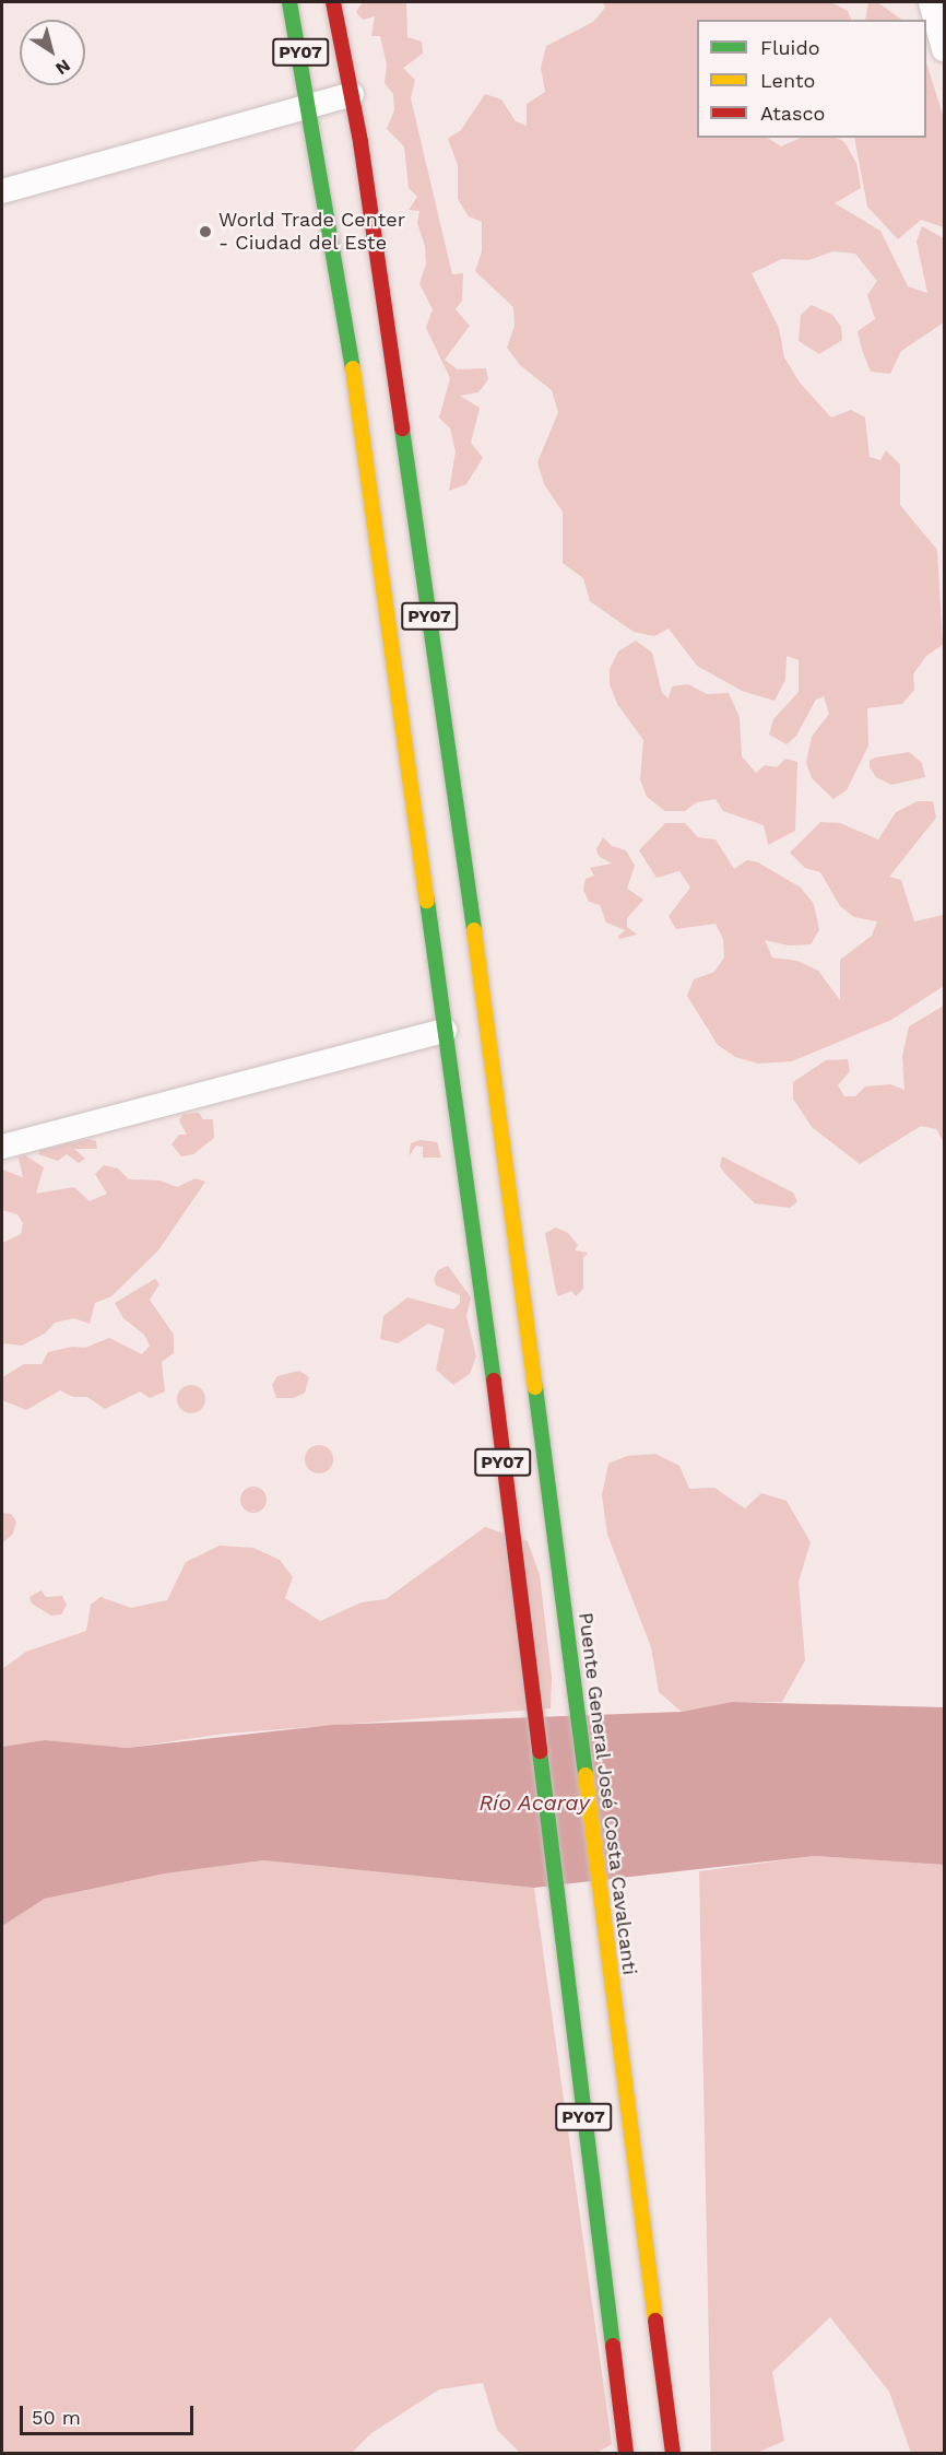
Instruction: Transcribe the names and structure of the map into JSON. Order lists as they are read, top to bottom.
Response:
{
  "streets": {
    "highway": ["PY07", "Puente General José Costa Cavalcanti"]
  },
  "crossings": [
    ["PY07", "Puente General José Costa Cavalcanti"]
  ],
  "water": ["Río Acaray"],
  "places": ["World Trade Center - Ciudad del Este"],
  "legend": ["Fluido", "Lento", "Atasco"],
  "scale_bar": "50 m",
  "north": "bottom right"
}
